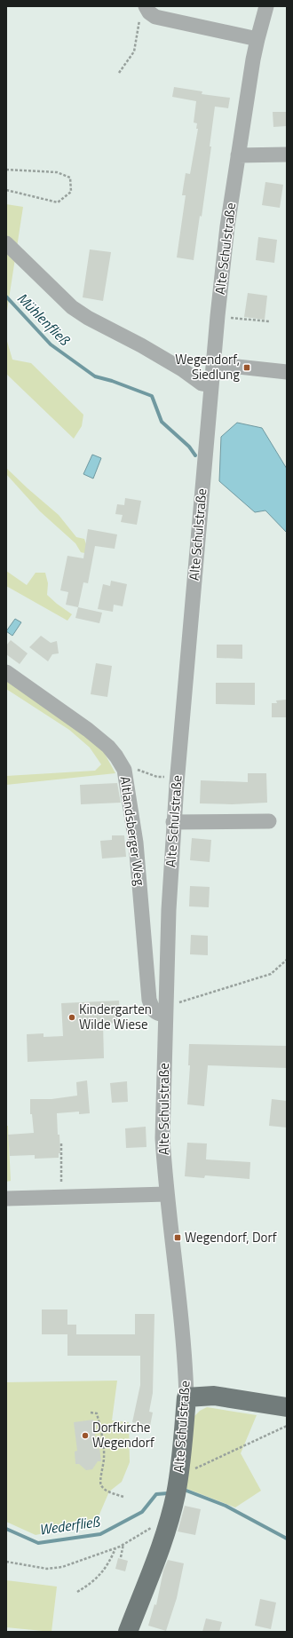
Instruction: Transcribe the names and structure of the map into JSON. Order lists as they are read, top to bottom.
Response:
{
  "streets": {
    "main road": ["Alte Schulstraße"],
    "street": ["Altlandsberger Weg"]
  },
  "crossings": [
    ["Alte Schulstraße", "Altlandsberger Weg"]
  ],
  "water": ["Mühlenfließ", "Wederfließ"],
  "places": {
    "transit": ["Wegendorf, Siedlung", "Wegendorf, Dorf"],
    "other": ["Kindergarten Wilde Wiese", "Dorfkirche Wegendorf"]
  }
}
